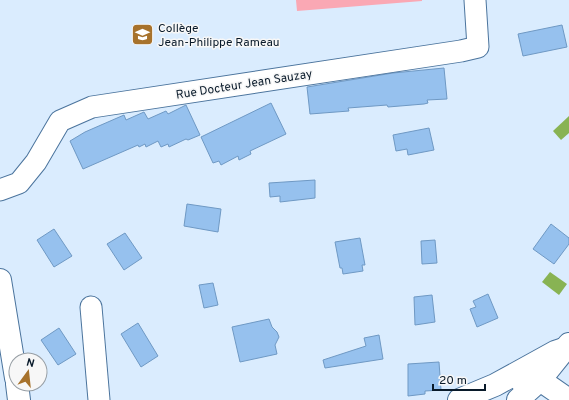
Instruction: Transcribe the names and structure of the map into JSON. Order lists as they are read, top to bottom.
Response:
{
  "streets": {
    "street": ["Rue Docteur Jean Sauzay"]
  },
  "places": {
    "school or university": ["Collège Jean-Philippe Rameau"]
  },
  "scale_bar": "20 m",
  "north": "top"
}
